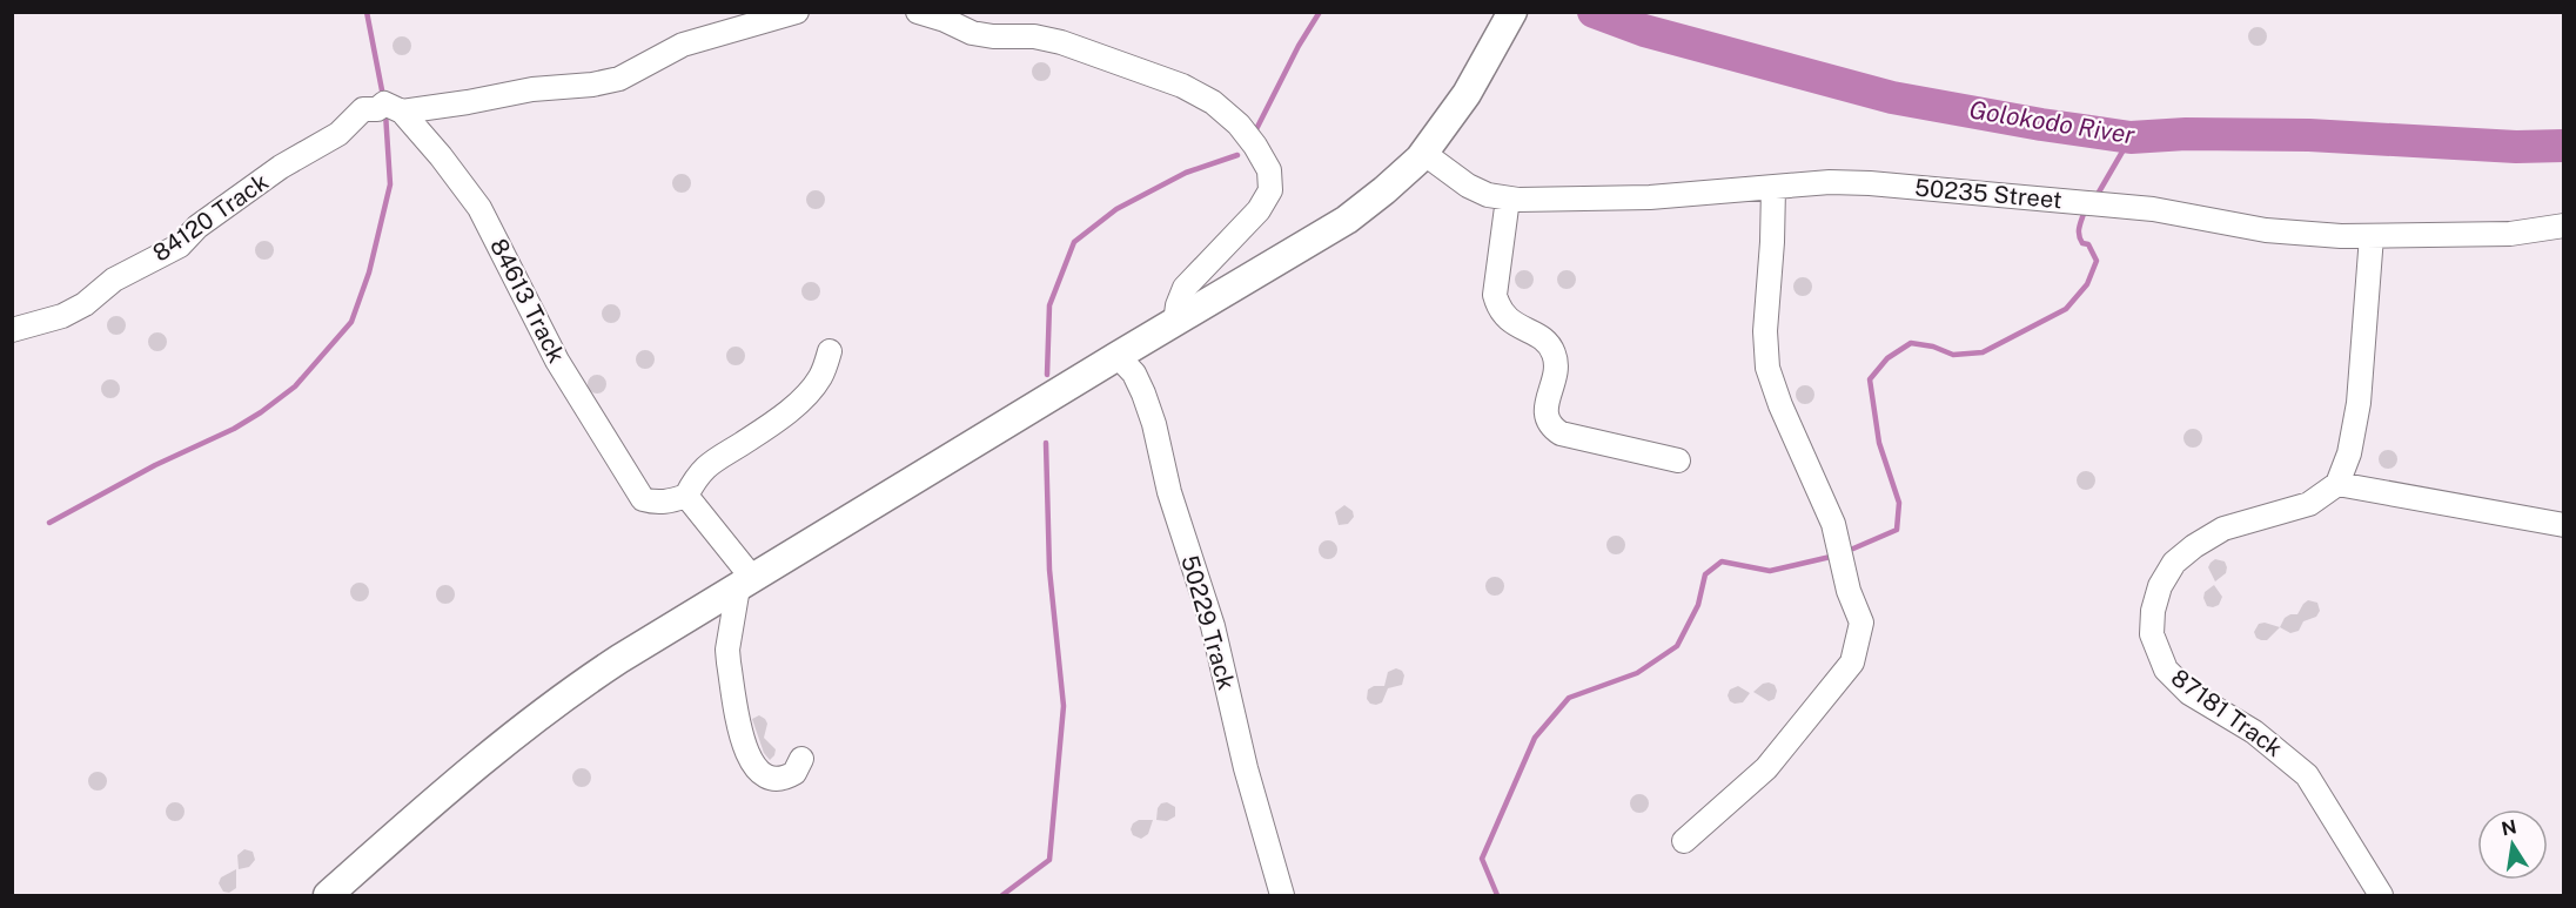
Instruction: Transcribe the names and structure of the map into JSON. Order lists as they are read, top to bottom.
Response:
{
  "streets": {
    "street": [
      "50235 Street",
      "84120 Track",
      "84613 Track",
      "50229 Track",
      "87181 Track"
    ]
  },
  "crossings": [
    ["84120 Track", "84613 Track"]
  ],
  "water": ["Golokodo River"],
  "north": "top"
}
